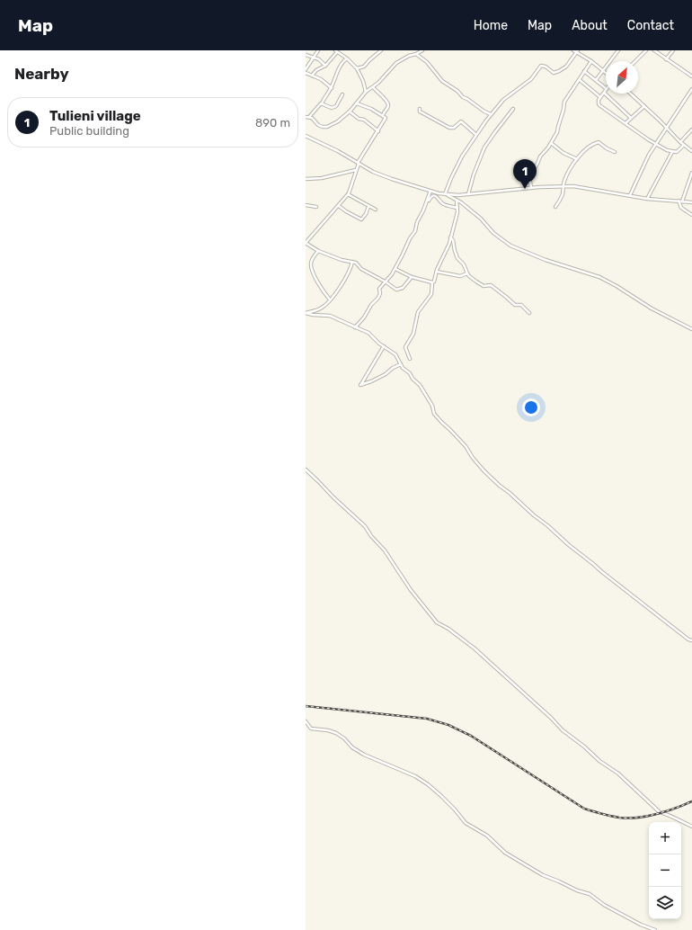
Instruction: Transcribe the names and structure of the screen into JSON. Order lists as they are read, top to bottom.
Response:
{
  "north": "top right",
  "page": {
    "header": "Map",
    "nav": [
      "Home",
      "Map",
      "About",
      "Contact"
    ],
    "heading": "Nearby",
    "list": [
      {
        "mark": "1",
        "name": "Tulieni village",
        "note": "Public building",
        "value": "890 m"
      }
    ],
    "pins": "1",
    "map_buttons": ["+", "−"]
  }
}
